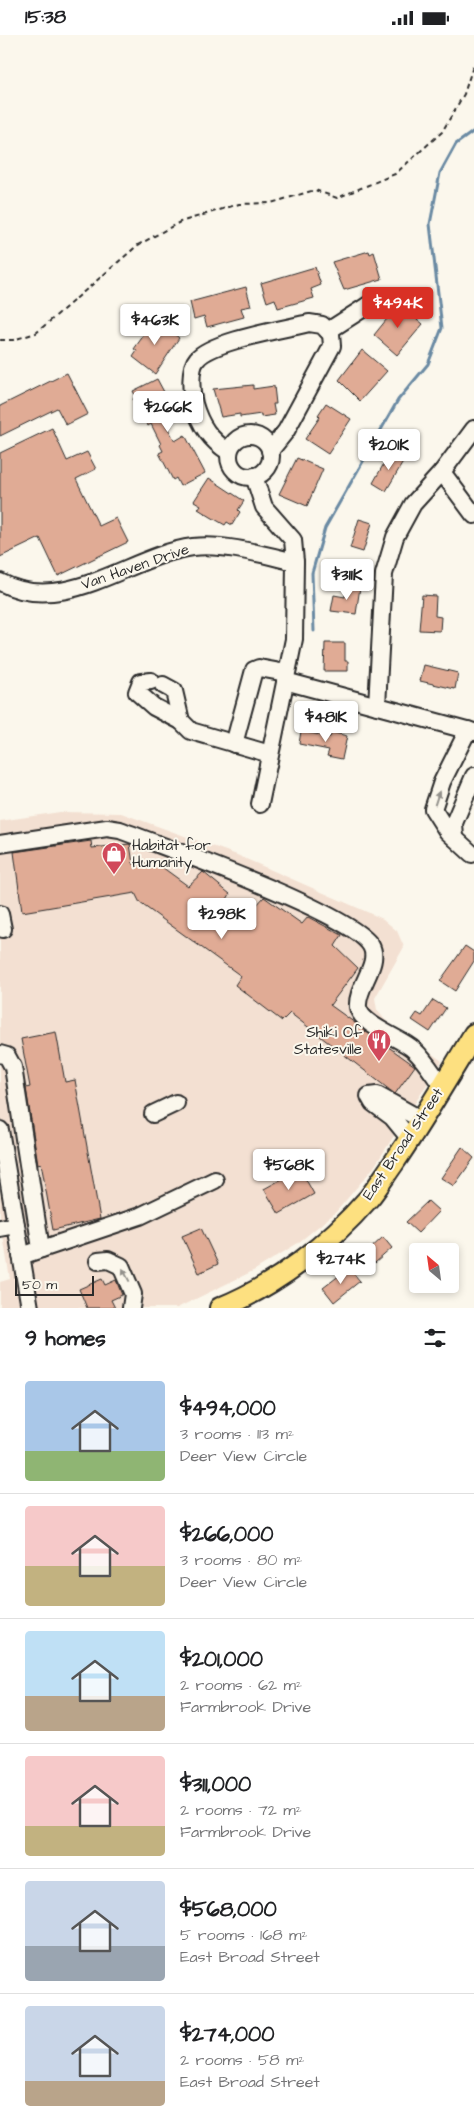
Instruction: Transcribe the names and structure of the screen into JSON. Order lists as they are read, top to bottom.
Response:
{
  "streets": {
    "main road": ["East Broad Street"],
    "street": ["Van Haven Drive"]
  },
  "places": {
    "shop": ["Habitat for Humanity"],
    "restaurant": ["Shiki Of Statesville"]
  },
  "scale_bar": "50 m",
  "north": "top left",
  "page": {
    "status": "15:38",
    "price": [
      "$494K",
      "$463K",
      "$266K",
      "$201K",
      "$311K",
      "$481K",
      "$298K",
      "$568K",
      "$274K"
    ],
    "scale": "50 m",
    "heading": "9 homes",
    "list": [
      {
        "name": "$494,000",
        "note": "3 rooms · 113 m² · Deer View Circle"
      },
      {
        "name": "$266,000",
        "note": "3 rooms · 80 m² · Deer View Circle"
      },
      {
        "name": "$201,000",
        "note": "2 rooms · 62 m² · Farmbrook Drive"
      },
      {
        "name": "$311,000",
        "note": "2 rooms · 72 m² · Farmbrook Drive"
      },
      {
        "name": "$568,000",
        "note": "5 rooms · 168 m² · East Broad Street"
      },
      {
        "name": "$274,000",
        "note": "2 rooms · 58 m² · East Broad Street"
      }
    ]
  }
}
